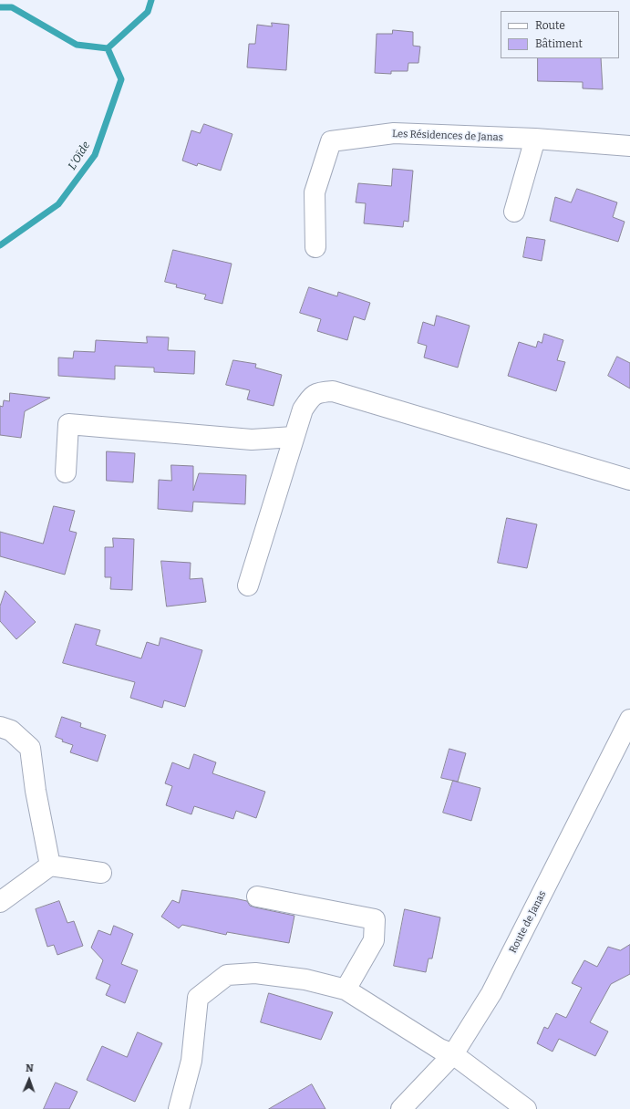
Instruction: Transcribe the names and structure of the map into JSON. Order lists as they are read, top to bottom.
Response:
{
  "streets": {
    "street": ["Les Résidences de Janas", "Route de Janas"]
  },
  "water": ["L'Oïde"],
  "legend": ["Route", "Bâtiment"],
  "north": "top"
}
